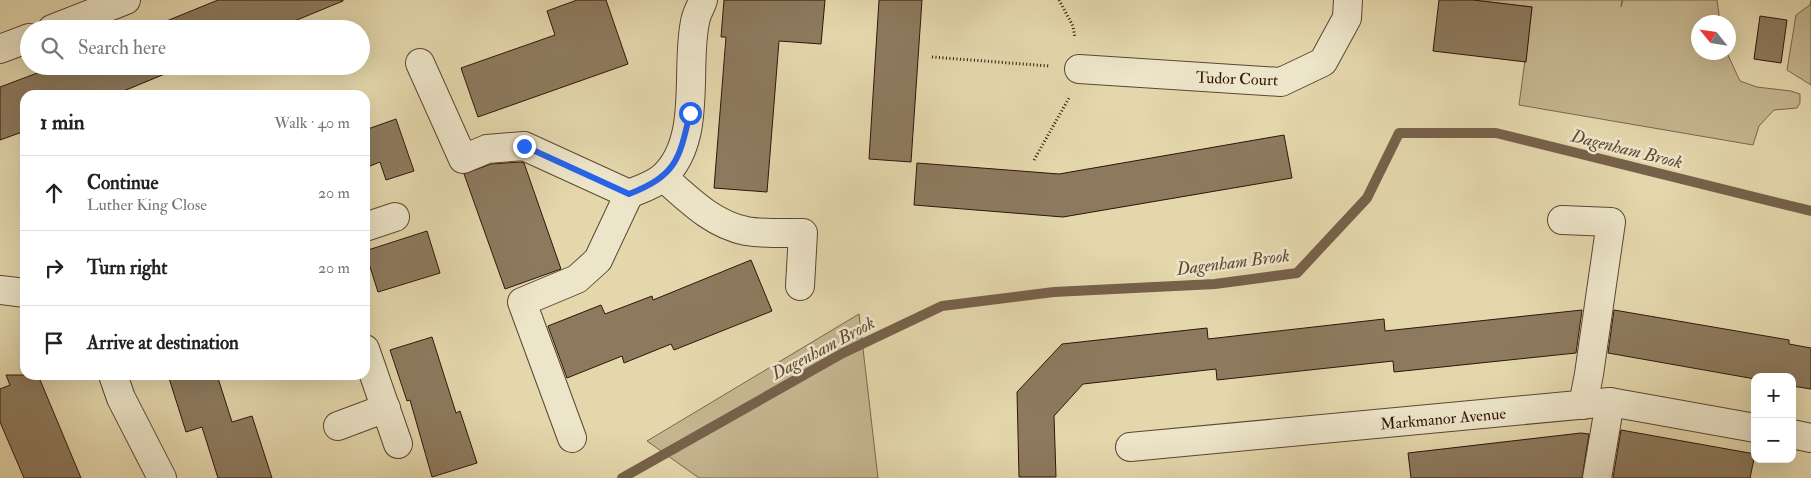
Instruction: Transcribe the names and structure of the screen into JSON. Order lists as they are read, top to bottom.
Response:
{
  "streets": {
    "street": ["Tudor Court", "Markmanor Avenue"]
  },
  "water": ["Dagenham Brook"],
  "north": "top left",
  "page": {
    "search": "Search here",
    "heading": ["1 min", "Walk · 40 m"],
    "list": [
      ["Continue", "Luther King Close", "20 m"],
      ["Turn right", "20 m"],
      "Arrive at destination"
    ],
    "map_buttons": ["+", "−"]
  }
}
